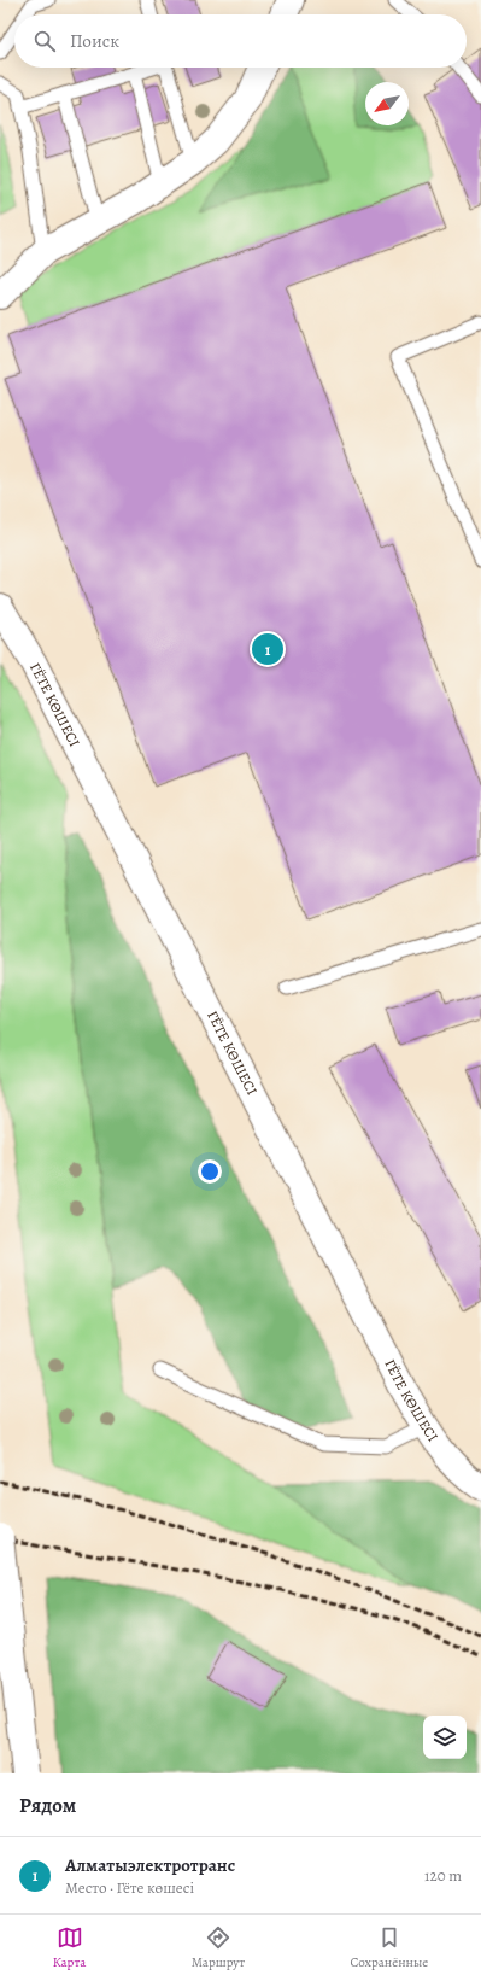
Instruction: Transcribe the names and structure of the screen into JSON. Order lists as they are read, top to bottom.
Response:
{
  "streets": {
    "main road": ["ГЁТЕ КӨШЕСІ"]
  },
  "north": "bottom left",
  "page": {
    "search": "Поиск",
    "pins": "1",
    "heading": "Рядом",
    "list": [
      {
        "mark": "1",
        "name": "Алматыэлектротранс",
        "note": "Место · Гёте көшесі",
        "value": "120 m"
      }
    ],
    "nav": ["Карта", "Маршрут", "Сохранённые"]
  }
}
